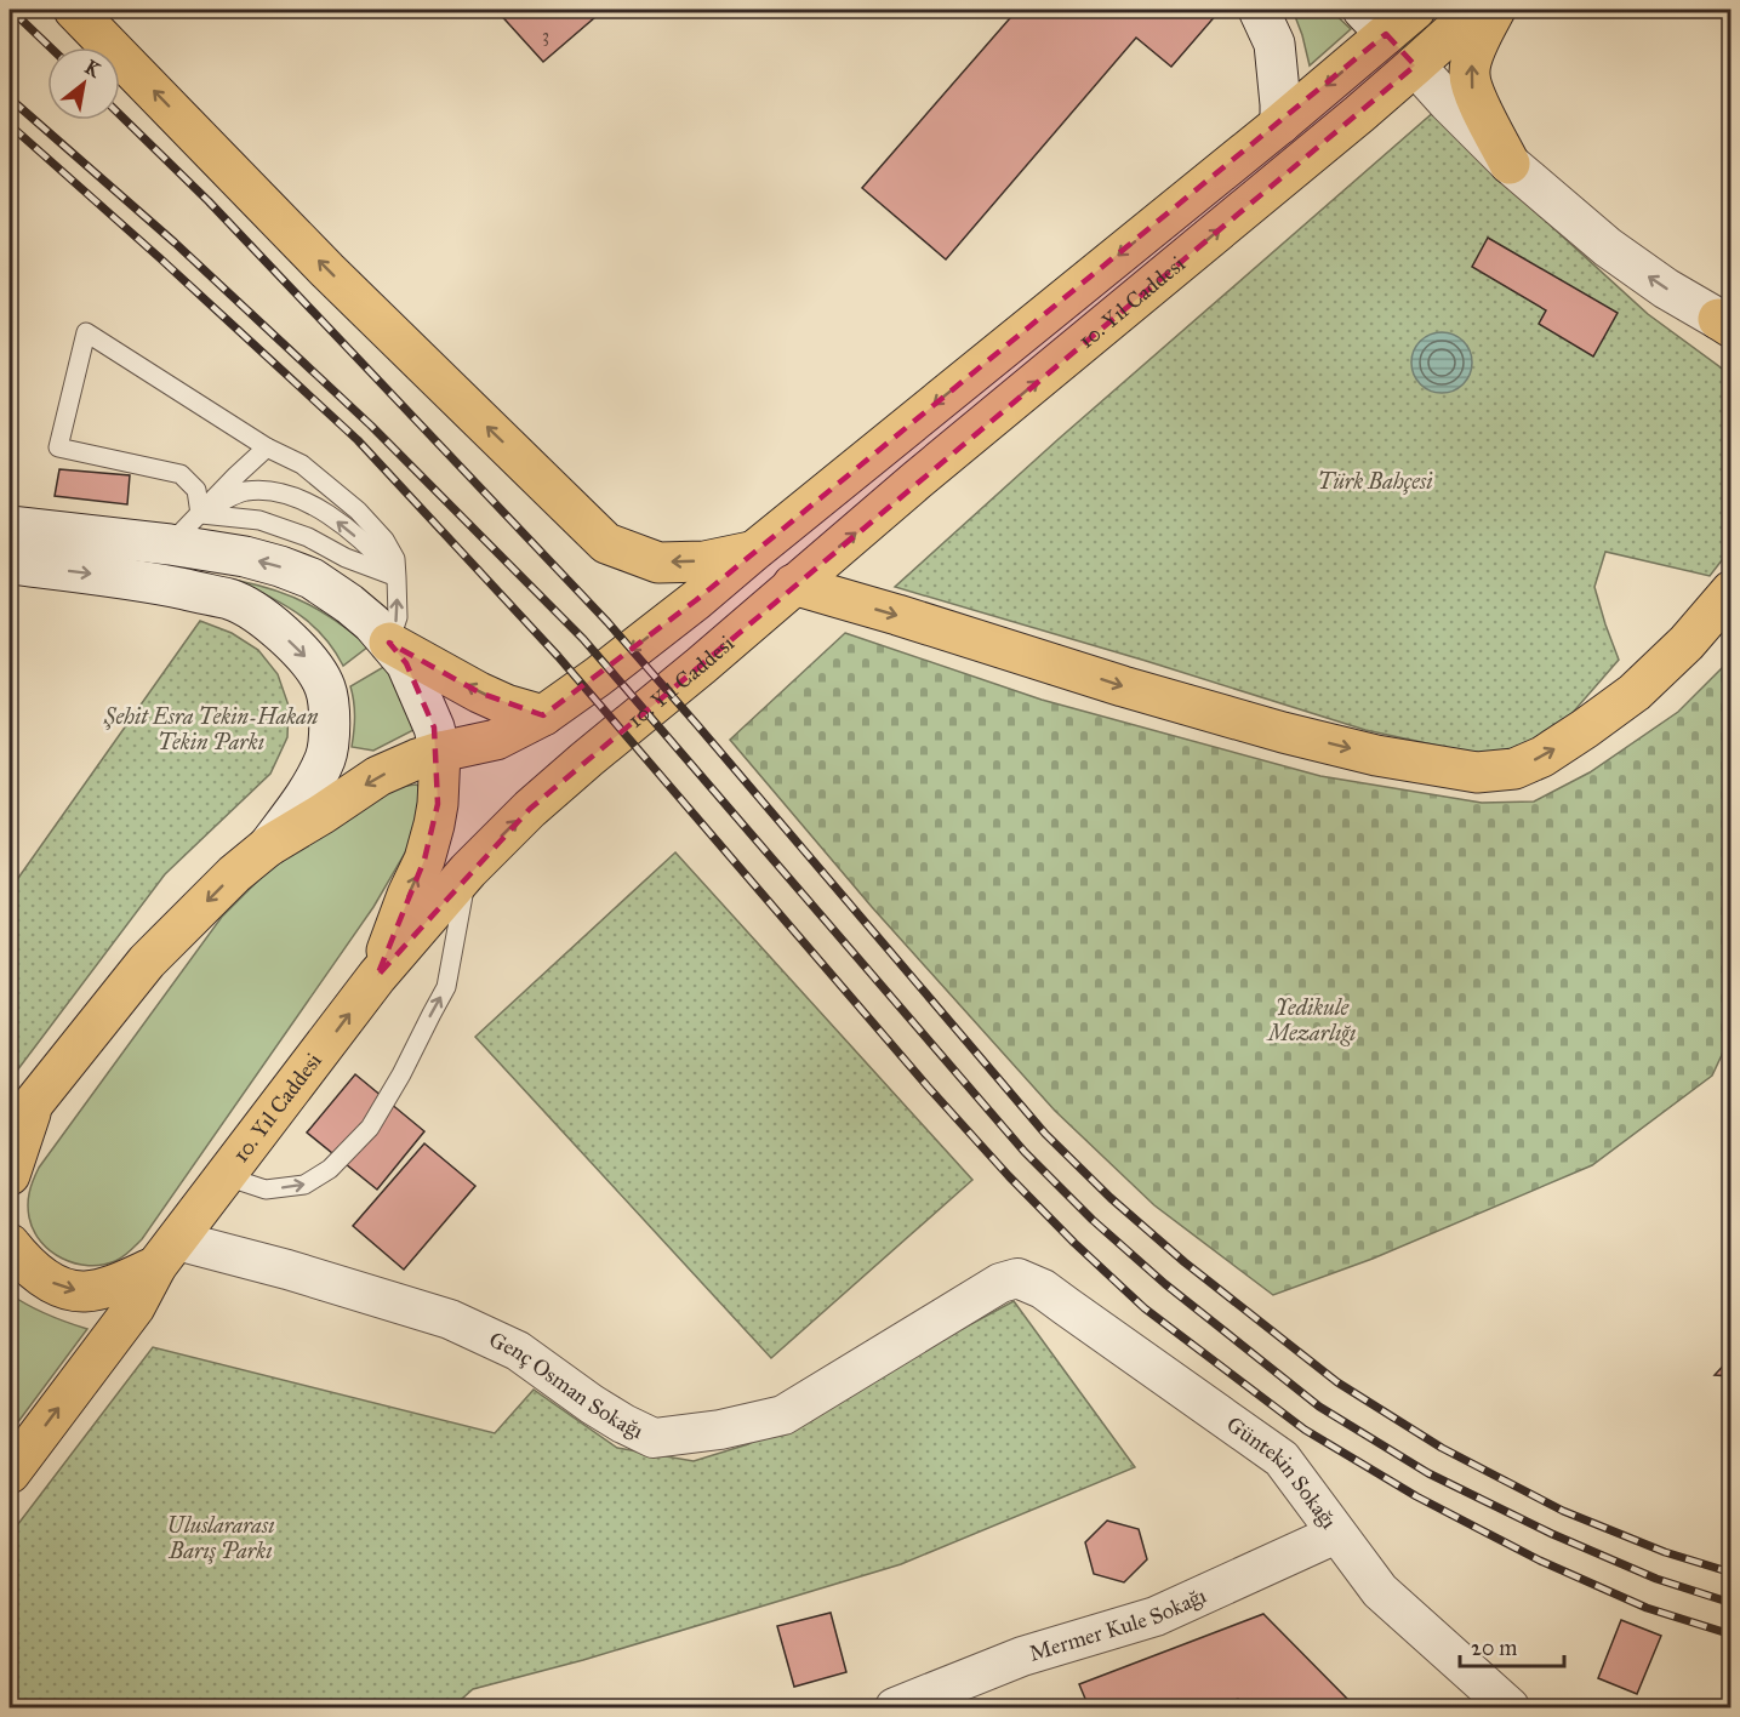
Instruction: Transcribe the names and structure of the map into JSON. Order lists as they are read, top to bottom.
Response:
{
  "streets": {
    "main road": ["10. Yıl Caddesi"],
    "street": ["Genç Osman Sokağı", "Güntekin Sokağı", "Mermer Kule Sokağı"]
  },
  "crossings": [
    ["10. Yıl Caddesi", "Genç Osman Sokağı"],
    ["Genç Osman Sokağı", "Güntekin Sokağı"],
    ["Güntekin Sokağı", "Mermer Kule Sokağı"]
  ],
  "parks": [
    "Türk Bahçesi",
    "Şehit Esra Tekin-Hakan Tekin Parkı",
    "Yedikule Mezarlığı",
    "Uluslararası Barış Parkı"
  ],
  "house_numbers": ["3"],
  "scale_bar": "20 m",
  "north": "top right"
}
